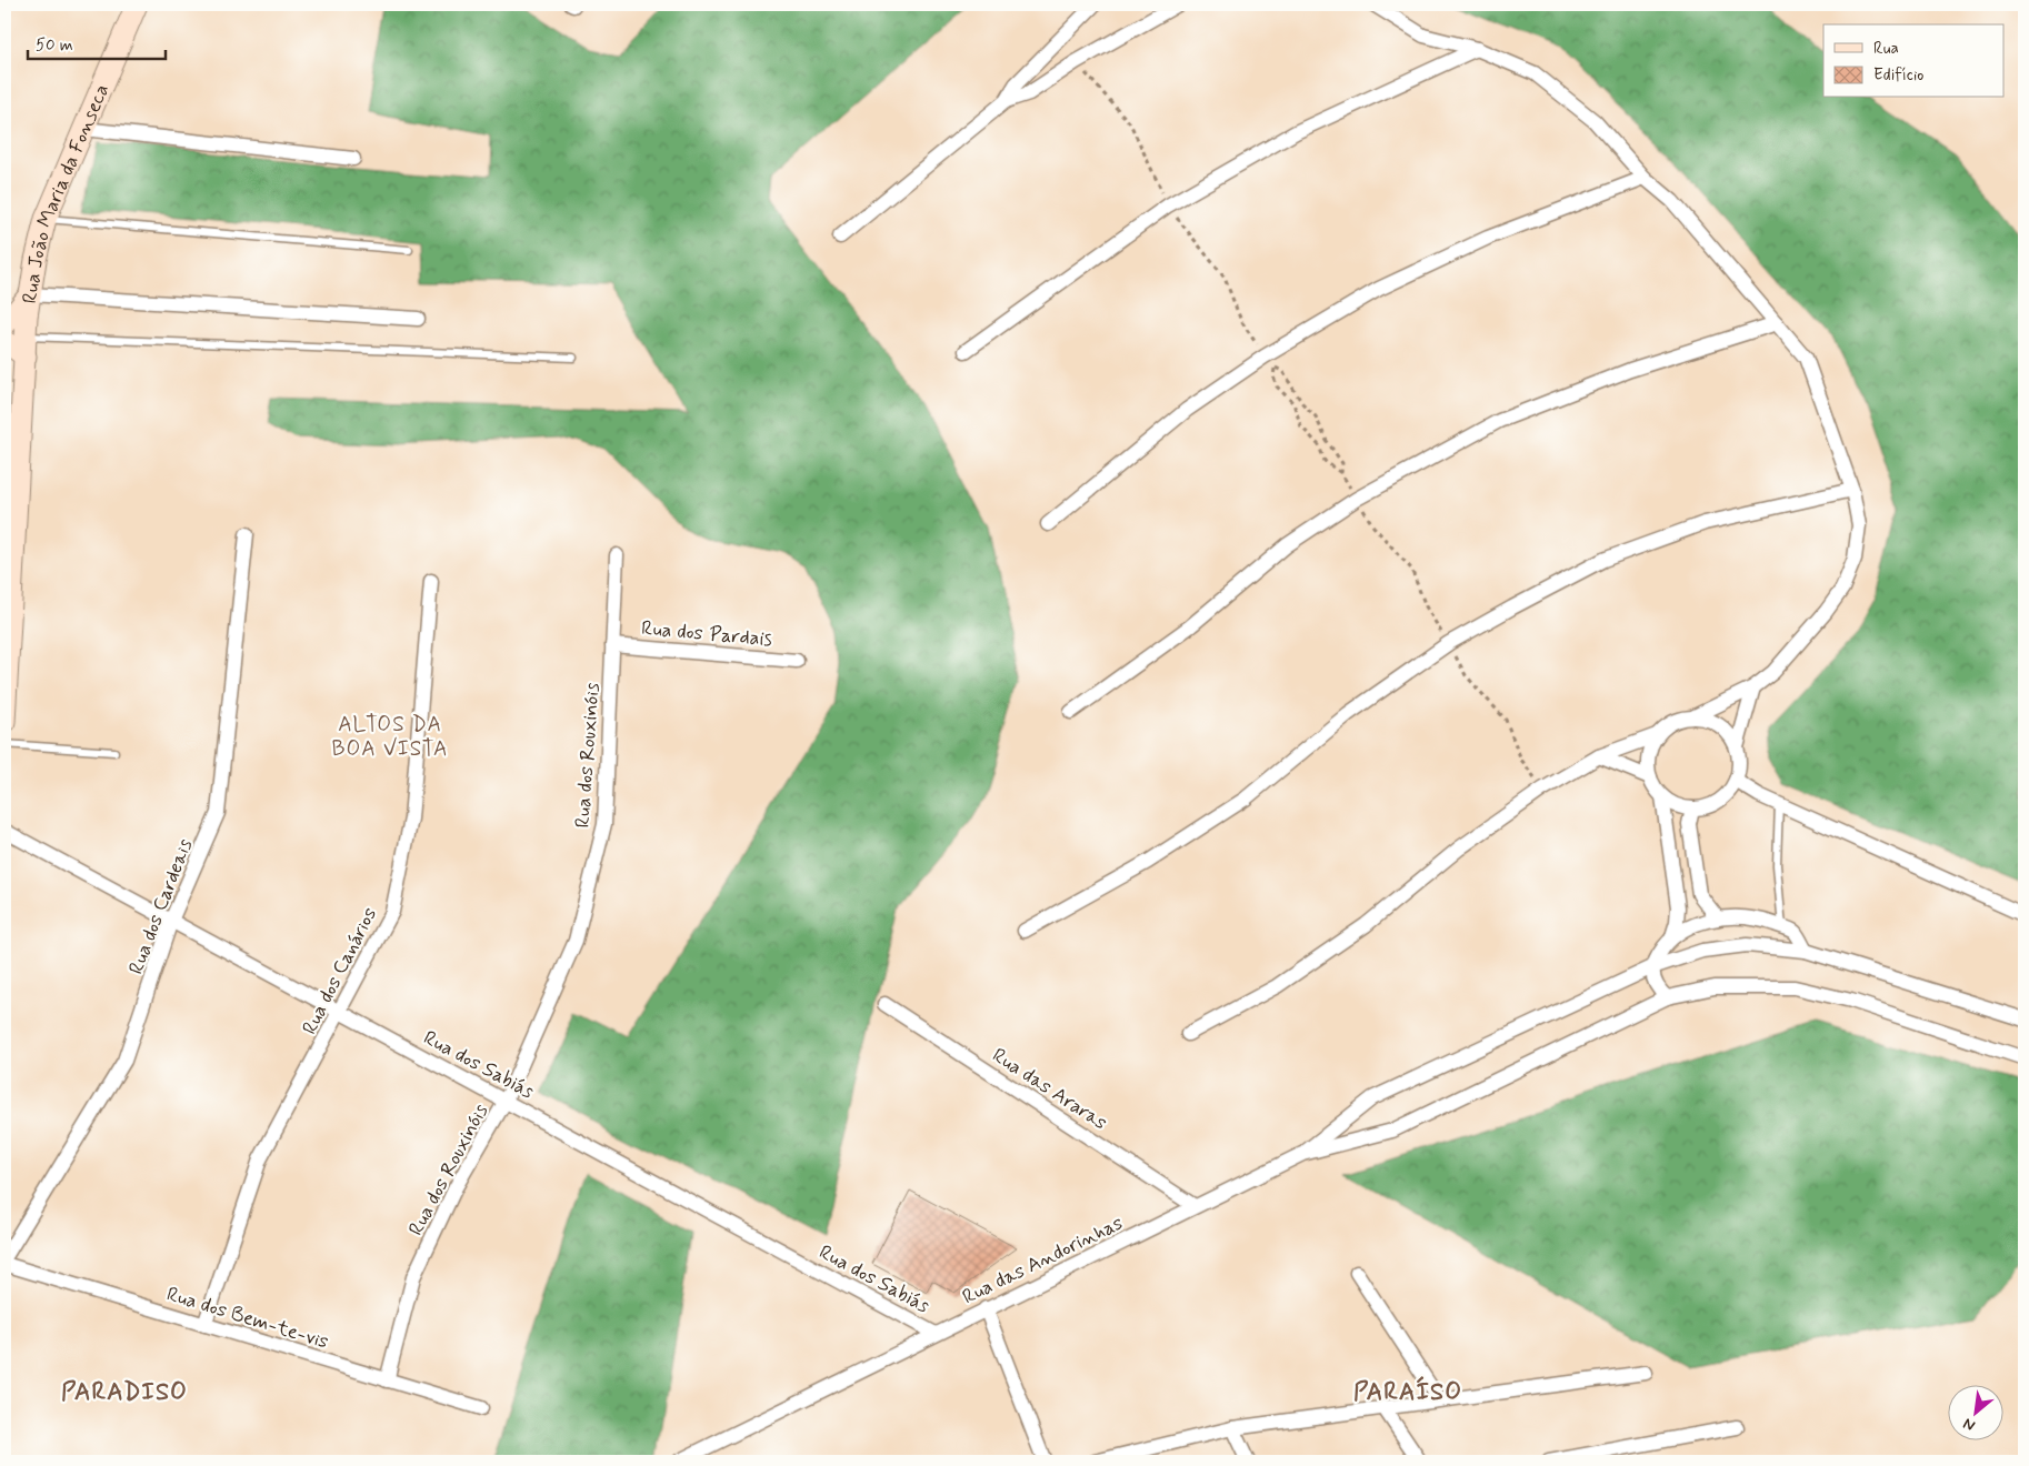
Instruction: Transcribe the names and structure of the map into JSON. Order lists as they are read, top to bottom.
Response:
{
  "streets": {
    "main road": ["Rua João Maria da Fonseca"],
    "street": [
      "Rua dos Pardais",
      "Rua dos Rouxinóis",
      "Rua dos Cardeais",
      "Rua dos Canários",
      "Rua dos Sabiás",
      "Rua das Araras",
      "Rua das Andorinhas",
      "Rua dos Bem-te-vis"
    ]
  },
  "crossings": [
    ["Rua dos Pardais", "Rua dos Rouxinóis"],
    ["Rua dos Rouxinóis", "Rua dos Sabiás"],
    ["Rua dos Rouxinóis", "Rua dos Bem-te-vis"],
    ["Rua dos Cardeais", "Rua dos Sabiás"],
    ["Rua dos Canários", "Rua dos Sabiás"],
    ["Rua dos Canários", "Rua dos Bem-te-vis"],
    ["Rua dos Sabiás", "Rua das Andorinhas"],
    ["Rua das Araras", "Rua das Andorinhas"]
  ],
  "districts": ["ALTOS DA BOA VISTA", "PARADISO", "PARAÍSO"],
  "legend": ["Rua", "Edifício"],
  "scale_bar": "50 m",
  "north": "bottom left"
}
